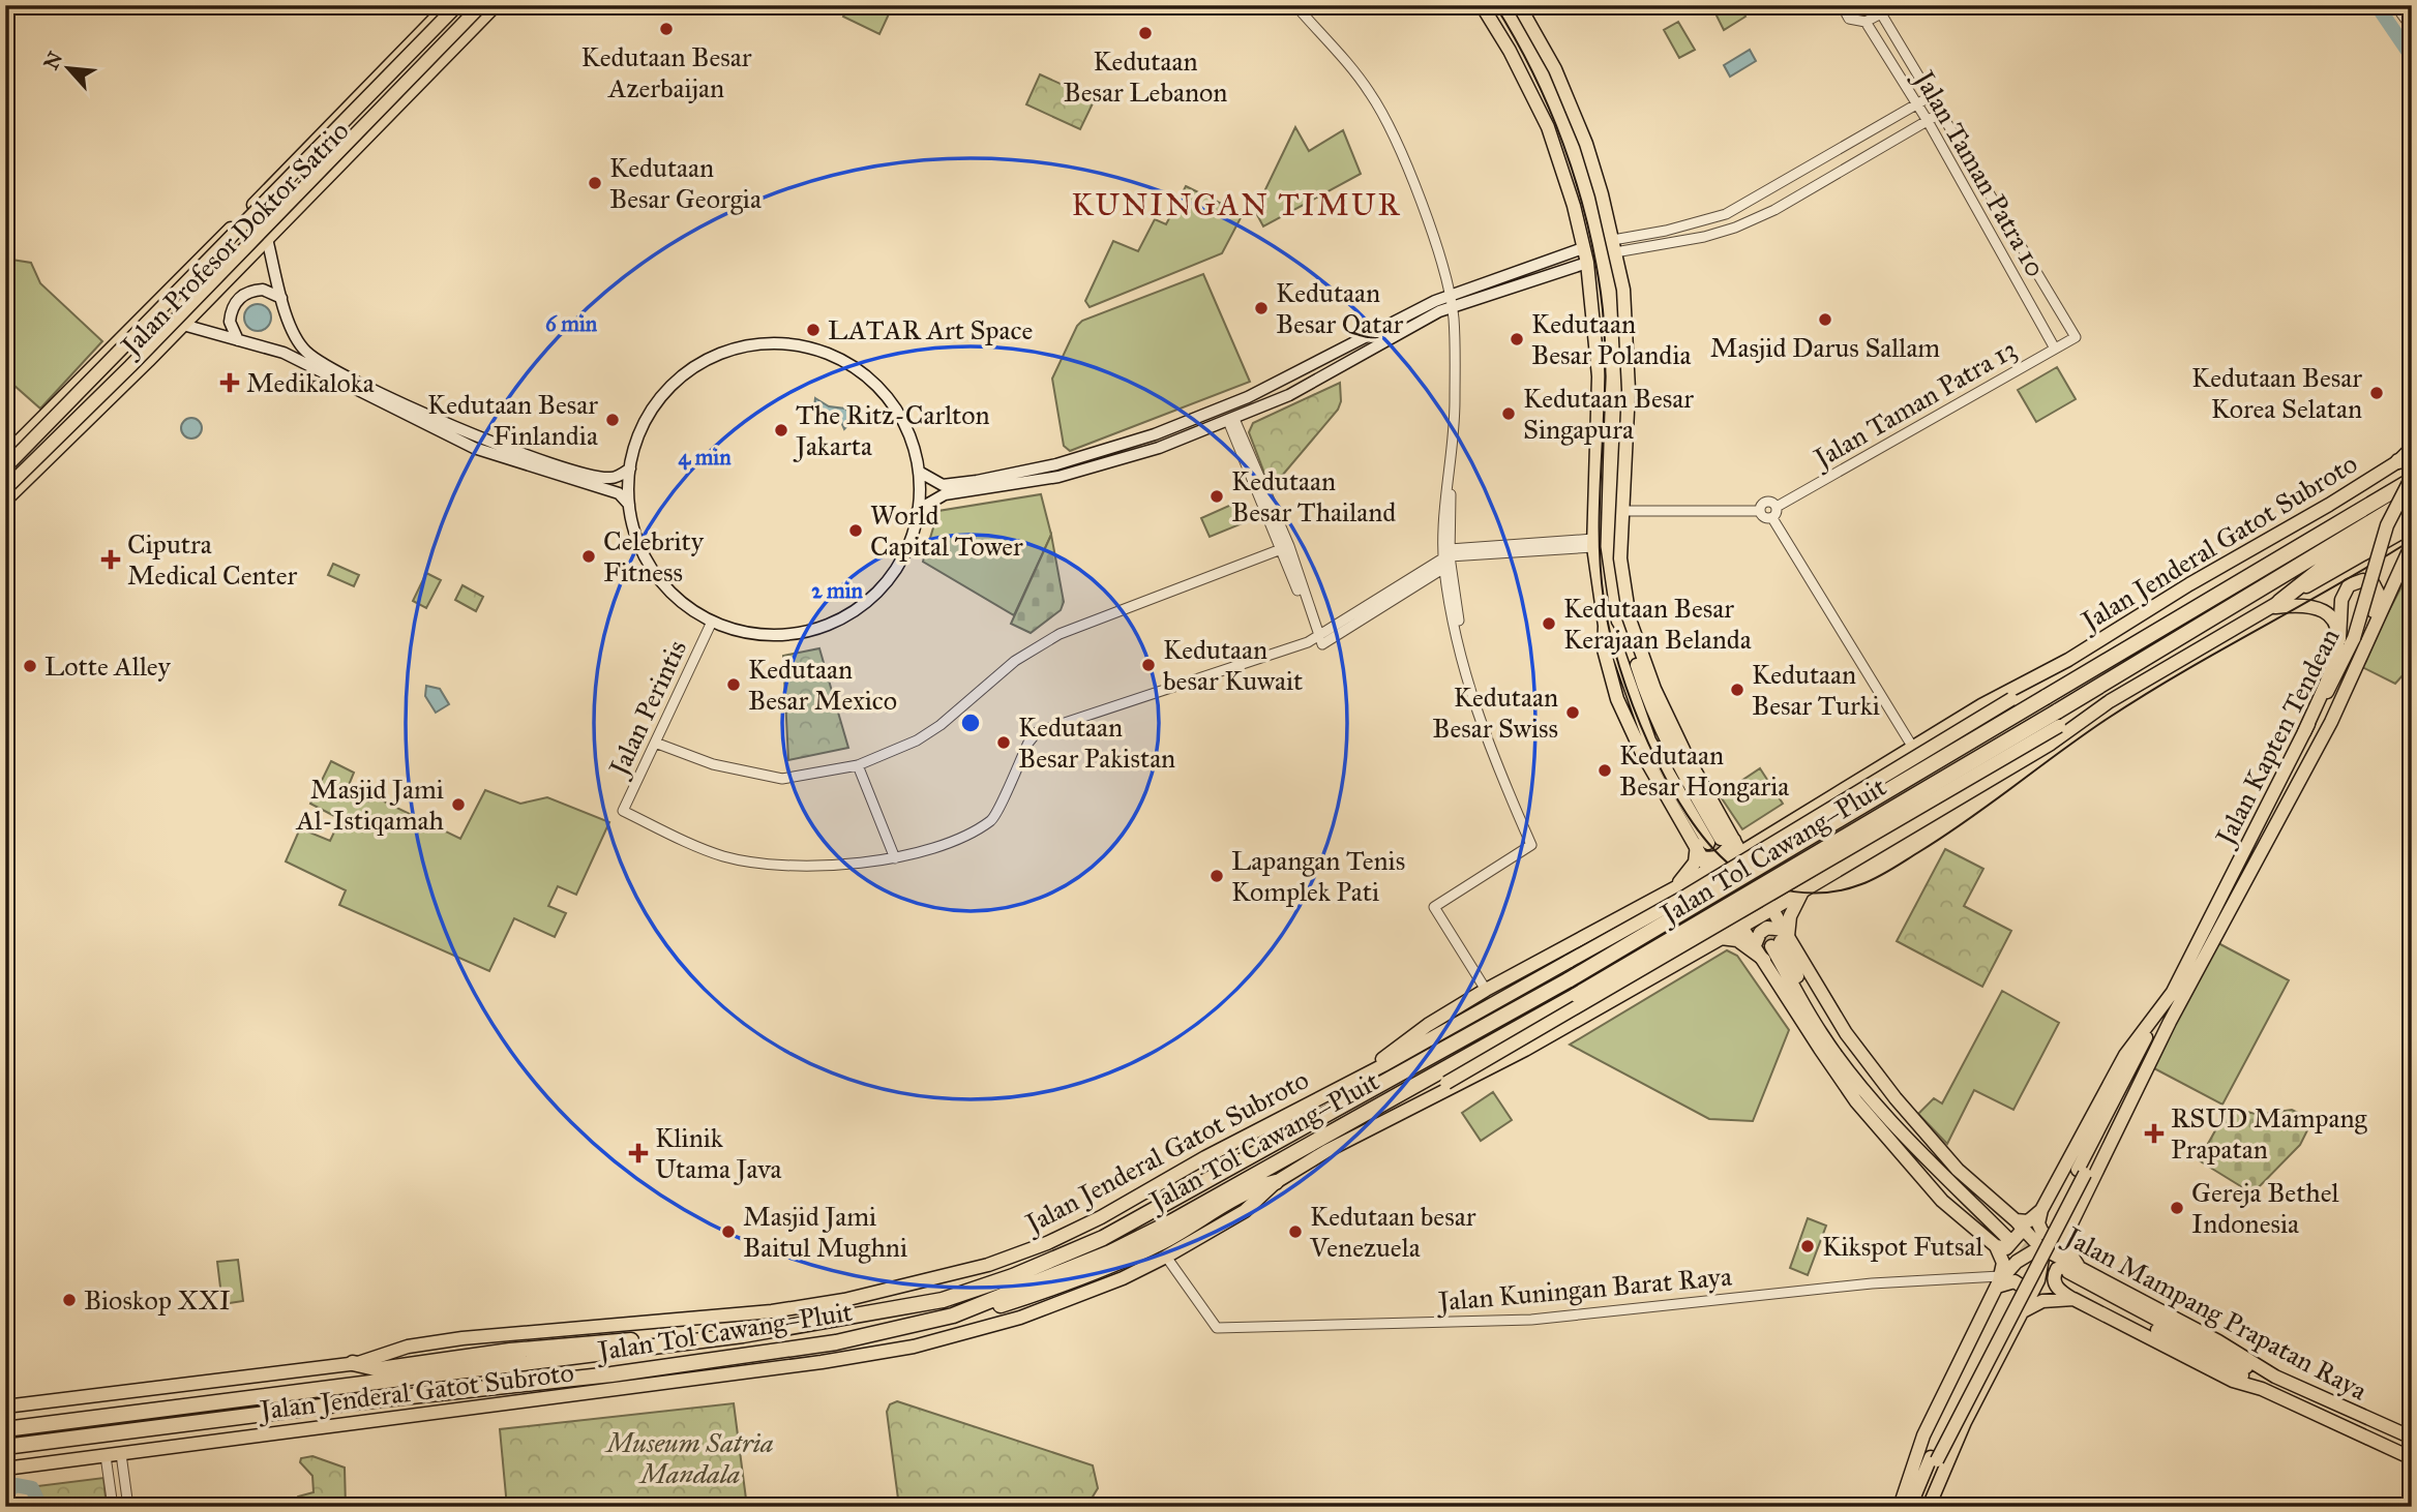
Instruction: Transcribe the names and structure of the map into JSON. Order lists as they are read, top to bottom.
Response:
{
  "streets": {
    "highway": ["Jalan Tol Cawang–Pluit"],
    "main road": [
      "Jalan Profesor Doktor Satrio",
      "Jalan Jenderal Gatot Subroto",
      "Jalan Kapten Tendean",
      "Jalan Mampang Prapatan Raya"
    ],
    "street": [
      "Jalan Taman Patra 10",
      "Jalan Taman Patra 13",
      "Jalan Perintis",
      "Jalan Kuningan Barat Raya"
    ]
  },
  "crossings": [
    ["Jalan Taman Patra 10", "Jalan Taman Patra 13"],
    ["Jalan Jenderal Gatot Subroto", "Jalan Tol Cawang–Pluit"],
    ["Jalan Jenderal Gatot Subroto", "Jalan Kuningan Barat Raya"],
    ["Jalan Kapten Tendean", "Jalan Tol Cawang–Pluit"]
  ],
  "districts": ["KUNINGAN TIMUR"],
  "parks": ["Museum Satria Mandala"],
  "places": {
    "other": [
      "Kedutaan Besar Azerbaijan",
      "Kedutaan Besar Lebanon",
      "Kedutaan Besar Georgia",
      "Kedutaan Besar Qatar",
      "Masjid Darus Sallam",
      "LATAR Art Space",
      "Kedutaan Besar Polandia",
      "Kedutaan Besar Korea Selatan",
      "Kedutaan Besar Singapura",
      "Kedutaan Besar Finlandia",
      "The Ritz-Carlton Jakarta",
      "Kedutaan Besar Thailand",
      "World Capital Tower",
      "Celebrity Fitness",
      "Kedutaan Besar Kerajaan Belanda",
      "Kedutaan besar Kuwait",
      "Lotte Alley",
      "Kedutaan Besar Mexico",
      "Kedutaan Besar Turki",
      "Kedutaan Besar Swiss",
      "Kedutaan Besar Pakistan",
      "Kedutaan Besar Hongaria",
      "Masjid Jami Al-Istiqamah",
      "Lapangan Tenis Komplek Pati",
      "Gereja Bethel Indonesia",
      "Masjid Jami Baitul Mughni",
      "Kedutaan besar Venezuela",
      "Kikspot Futsal",
      "Bioskop XXI"
    ],
    "health": [
      "Medikaloka",
      "Ciputra Medical Center",
      "RSUD Mampang Prapatan",
      "Klinik Utama Java"
    ]
  },
  "north": "top left",
  "rings": ["6 min", "4 min", "2 min"]
}
